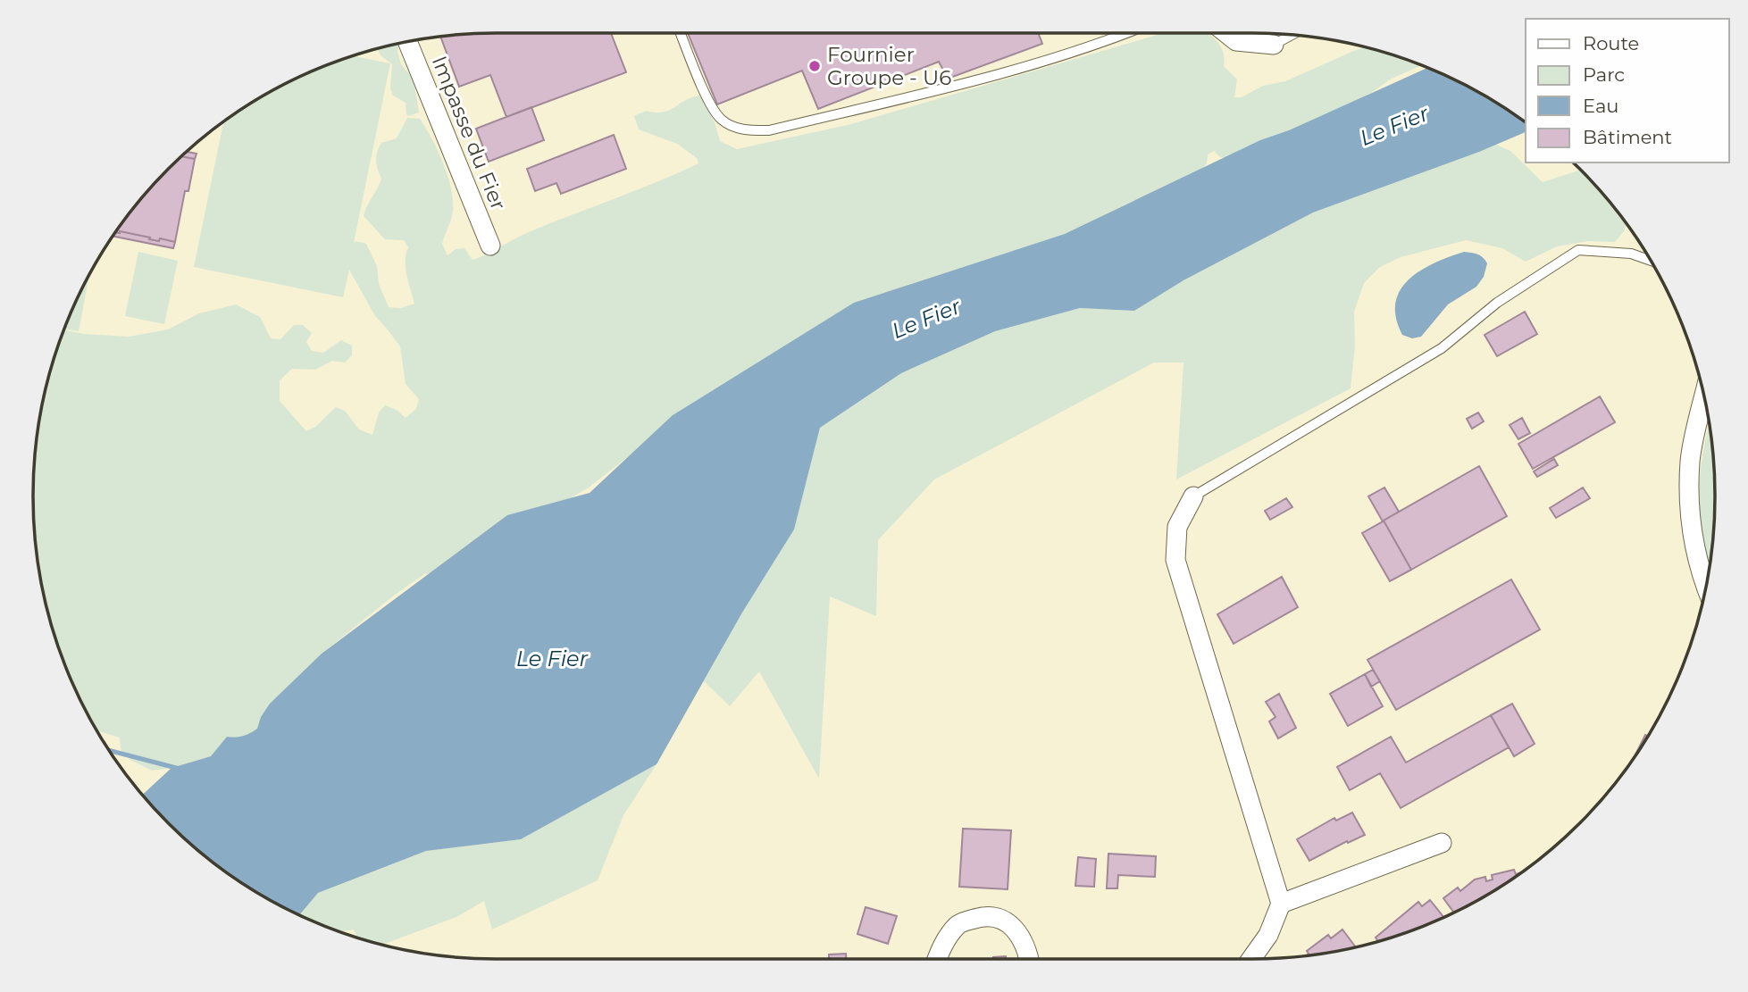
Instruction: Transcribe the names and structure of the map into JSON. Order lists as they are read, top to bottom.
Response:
{
  "streets": {
    "street": ["Impasse du Fier"]
  },
  "water": ["Le Fier"],
  "places": ["Fournier Groupe - U6"],
  "legend": [
    "Route",
    "Parc",
    "Eau",
    "Bâtiment"
  ]
}
